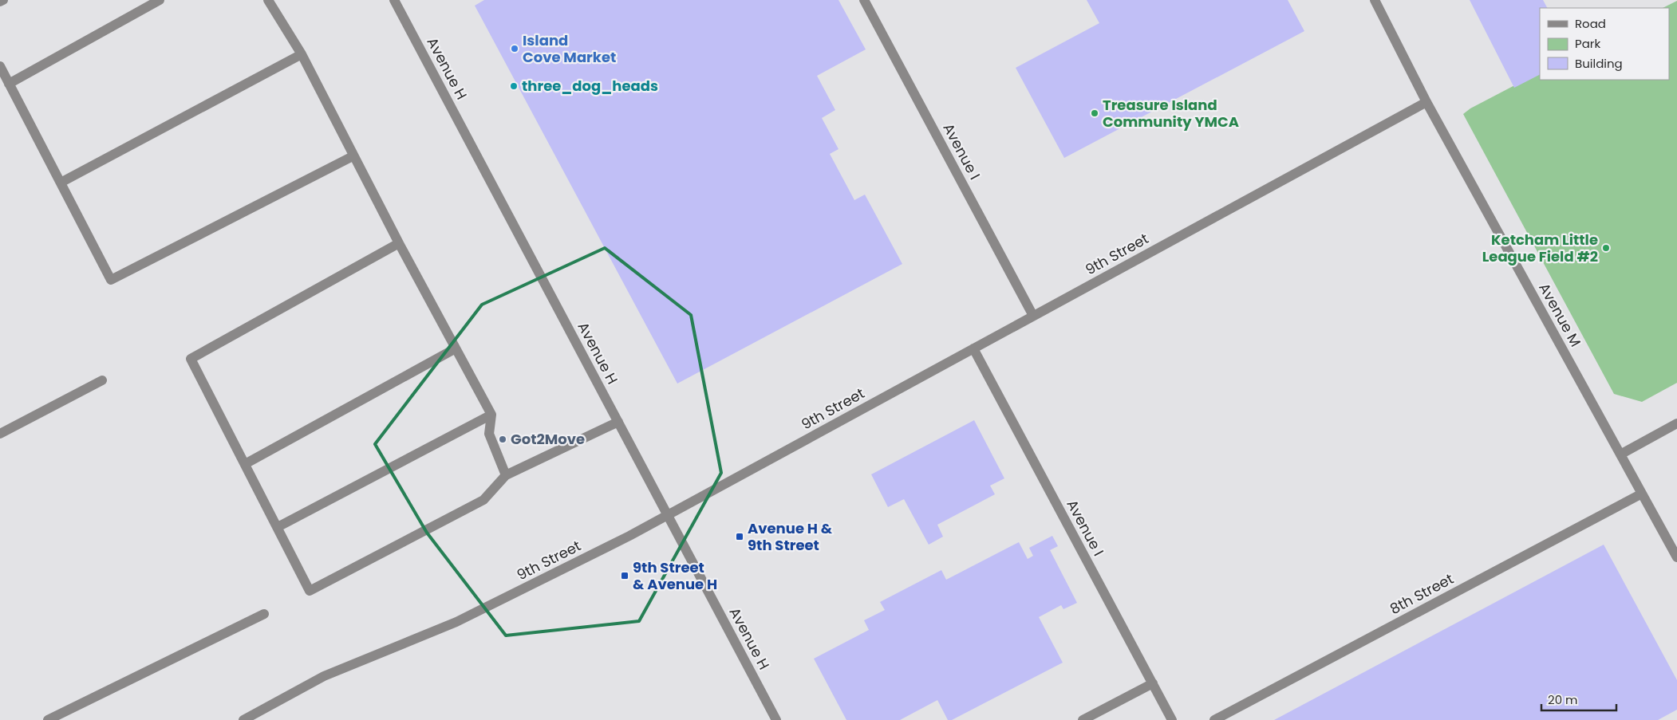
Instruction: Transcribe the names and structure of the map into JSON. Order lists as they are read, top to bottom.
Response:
{
  "streets": {
    "street": [
      "Avenue H",
      "Avenue I",
      "9th Street",
      "Avenue M",
      "8th Street"
    ]
  },
  "crossings": [
    ["Avenue H", "9th Street"],
    ["Avenue I", "9th Street"],
    ["9th Street", "Avenue M"],
    ["Avenue M", "8th Street"]
  ],
  "places": {
    "other": [
      "Island Cove Market",
      "three_dog_heads",
      "Treasure Island Community YMCA",
      "Ketcham Little League Field #2",
      "Got2Move"
    ],
    "transit": ["Avenue H & 9th Street", "9th Street & Avenue H"]
  },
  "legend": ["Road", "Park", "Building"],
  "scale_bar": "20 m"
}
